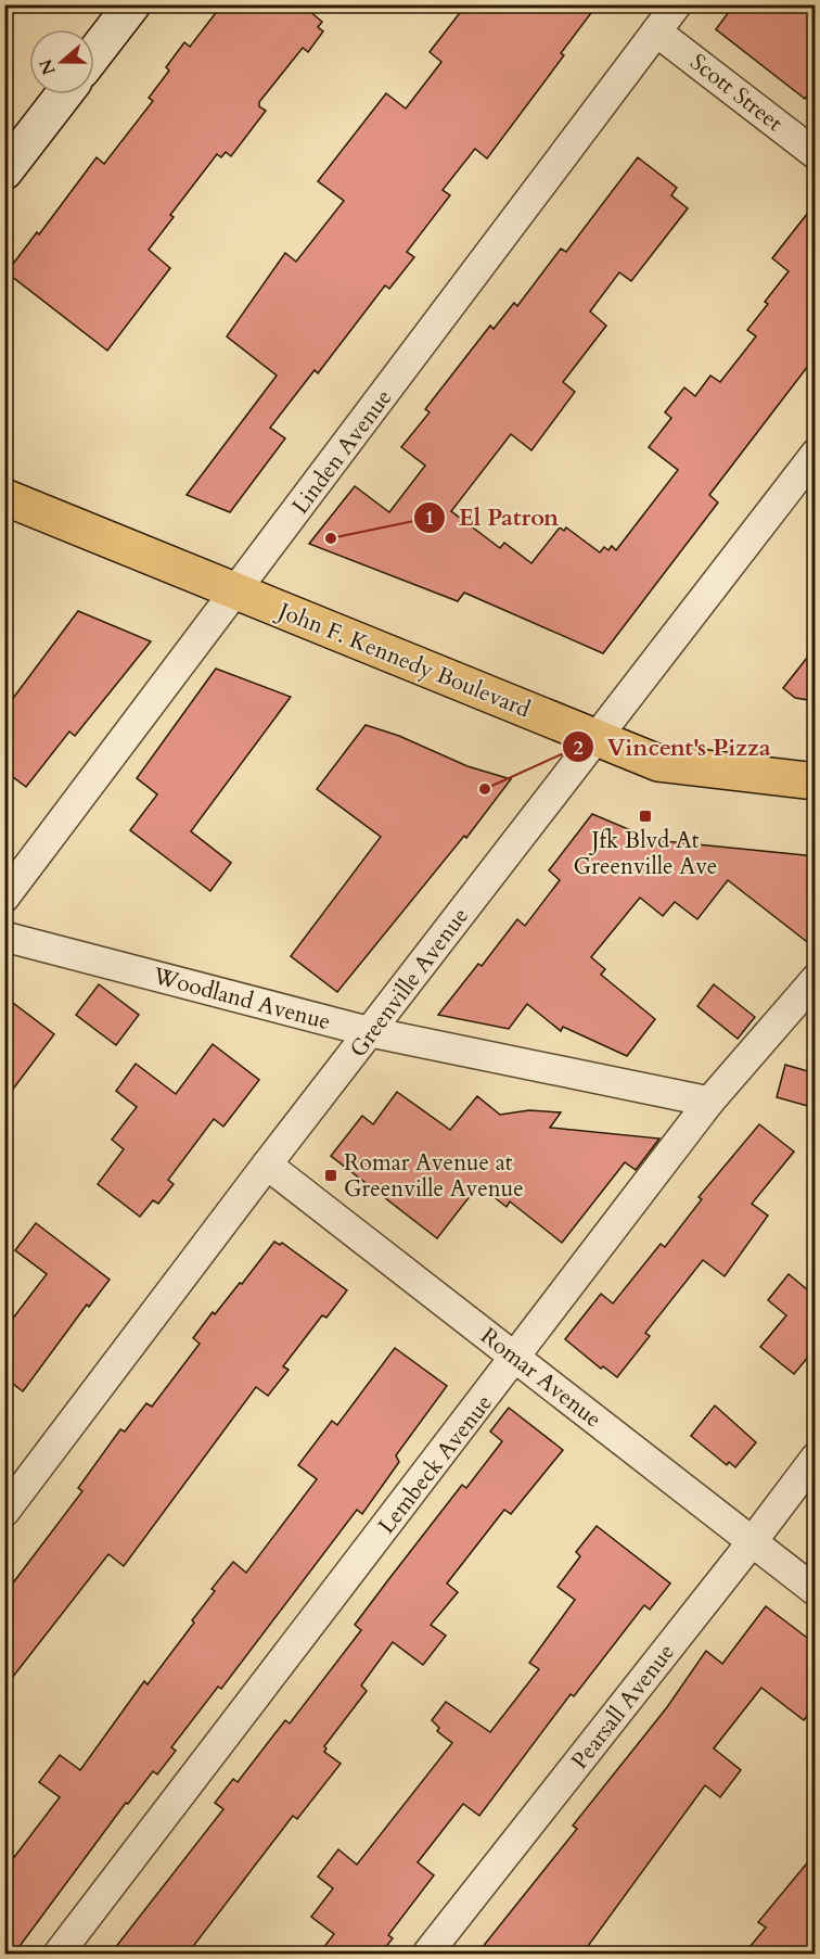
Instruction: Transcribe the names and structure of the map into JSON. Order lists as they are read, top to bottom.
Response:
{
  "streets": {
    "main road": ["John F. Kennedy Boulevard"],
    "street": [
      "Scott Street",
      "Linden Avenue",
      "Greenville Avenue",
      "Woodland Avenue",
      "Romar Avenue",
      "Lembeck Avenue",
      "Pearsall Avenue"
    ]
  },
  "crossings": [
    ["Scott Street", "Linden Avenue"],
    ["Linden Avenue", "John F. Kennedy Boulevard"],
    ["John F. Kennedy Boulevard", "Greenville Avenue"],
    ["Greenville Avenue", "Woodland Avenue"],
    ["Greenville Avenue", "Romar Avenue"],
    ["Woodland Avenue", "Lembeck Avenue"],
    ["Romar Avenue", "Lembeck Avenue"],
    ["Romar Avenue", "Pearsall Avenue"]
  ],
  "places": {
    "other": ["El Patron", "Vincent's Pizza"],
    "transit": ["Jfk Blvd At Greenville Ave", "Romar Avenue at Greenville Avenue"]
  },
  "north": "left"
}
